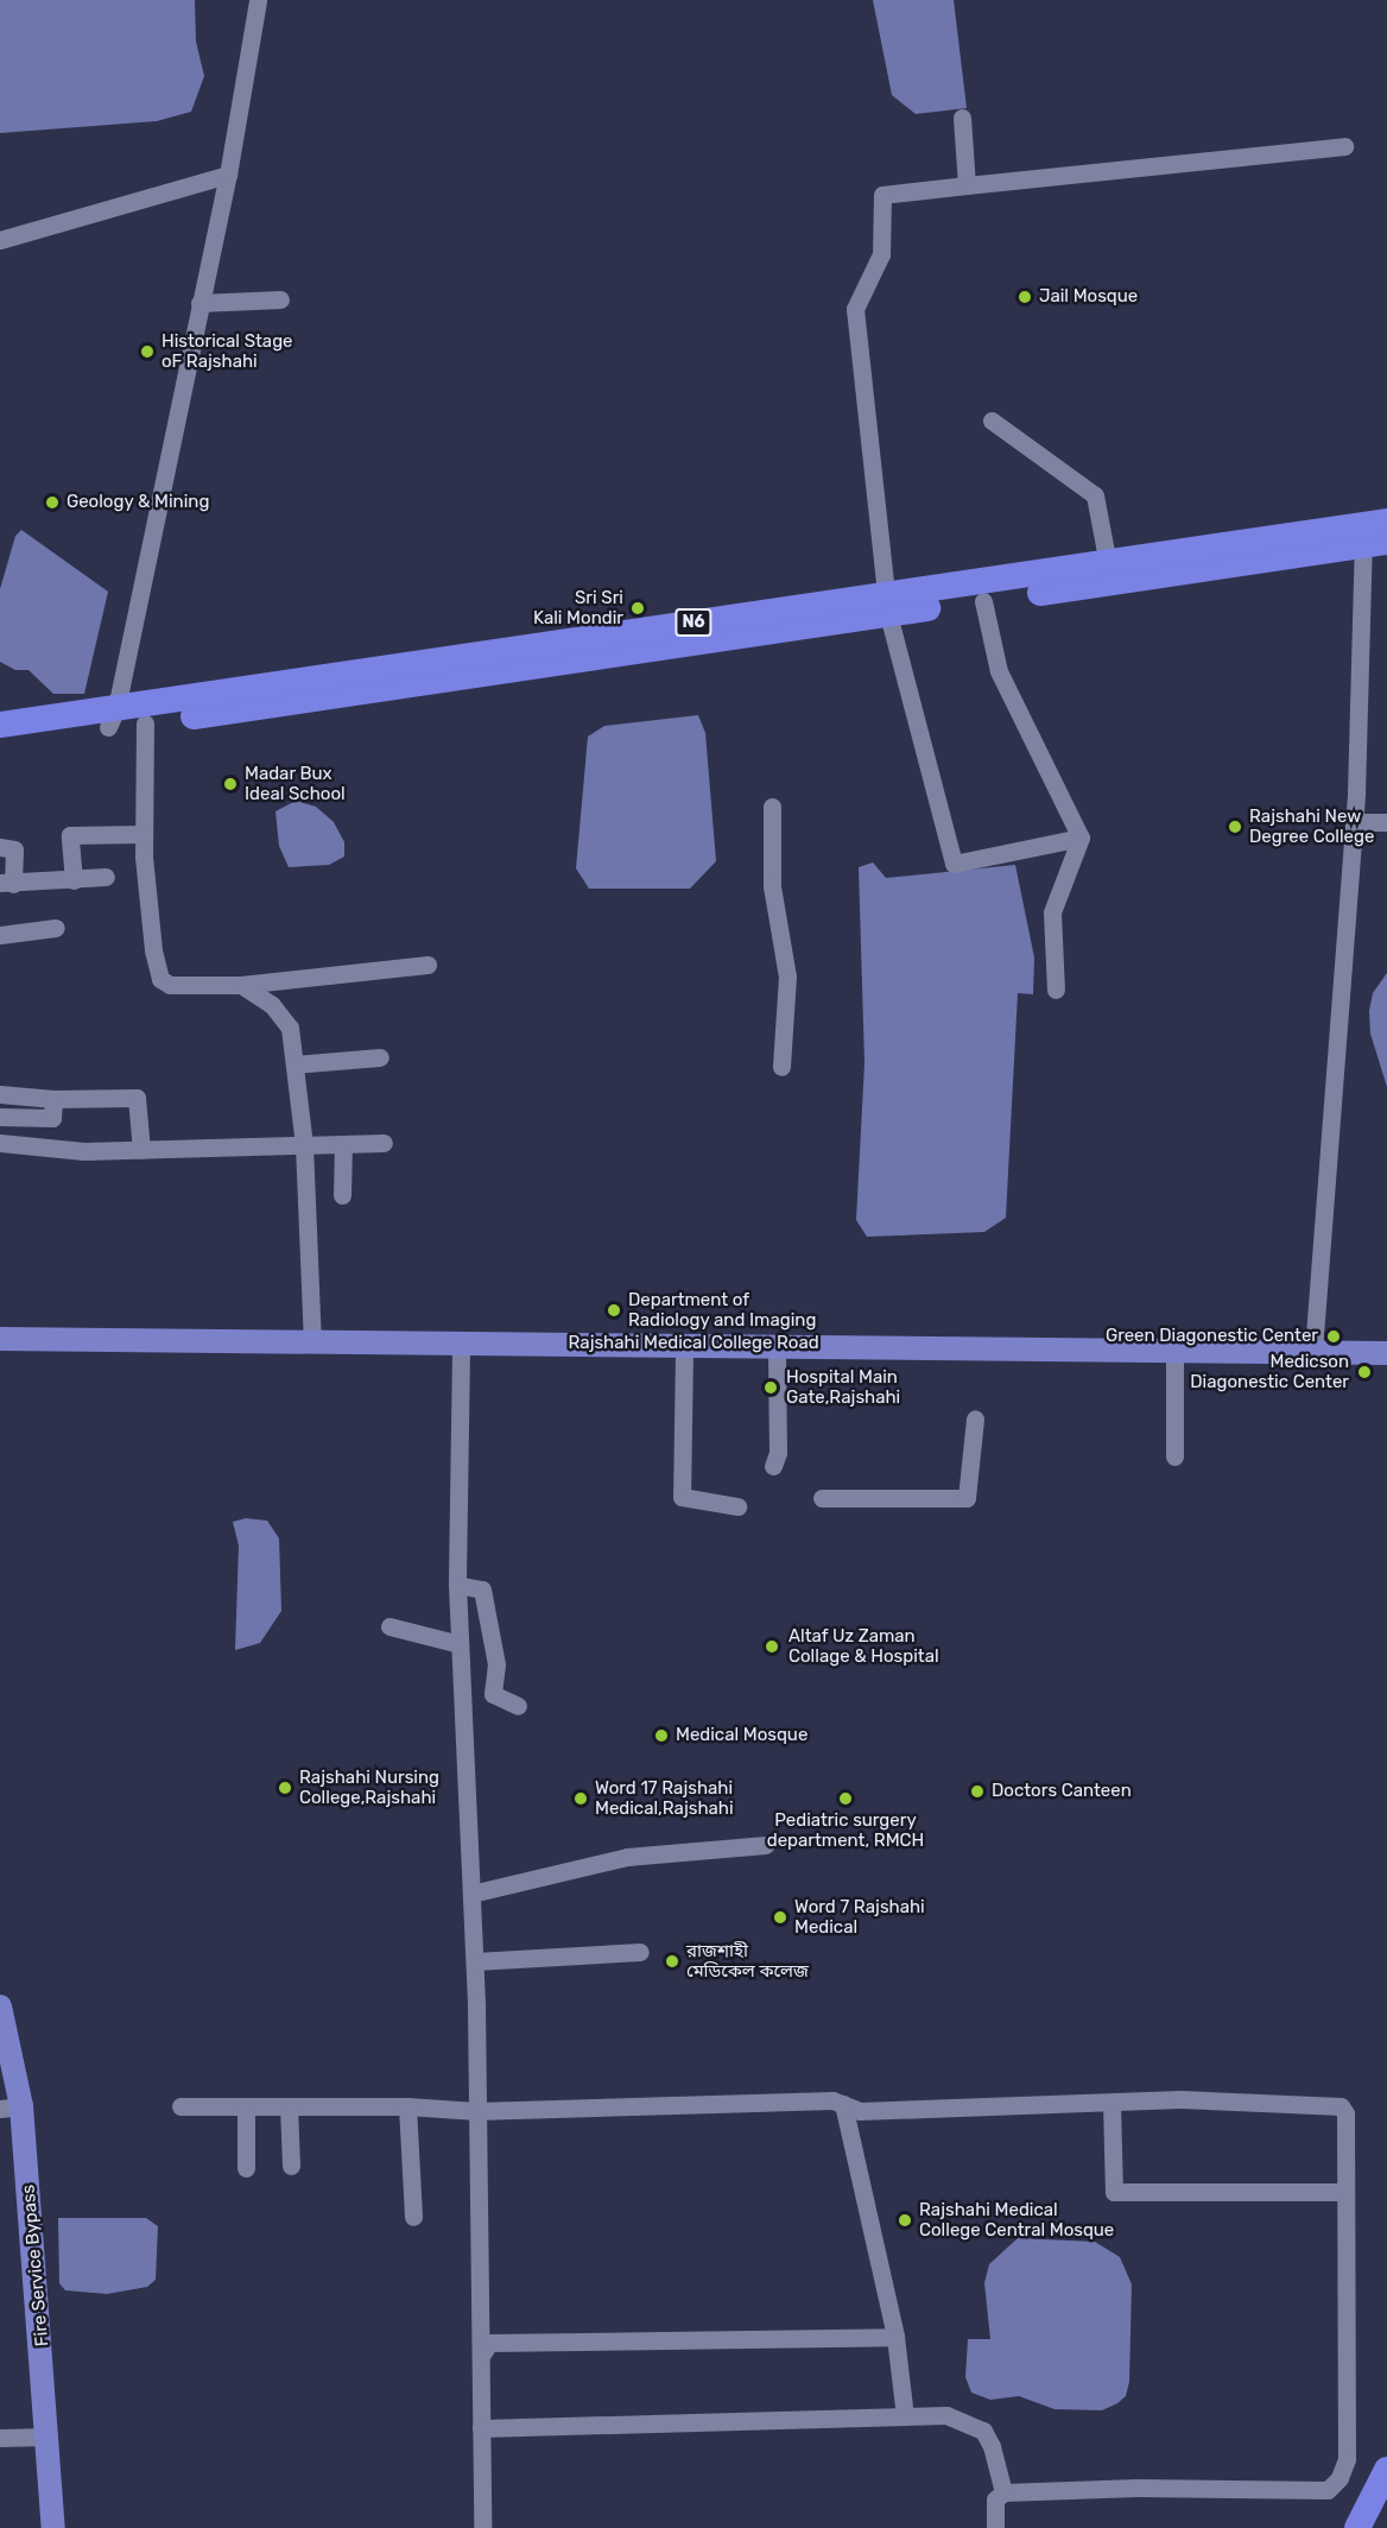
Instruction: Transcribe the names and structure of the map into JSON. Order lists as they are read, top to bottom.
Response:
{
  "streets": {
    "highway": ["N6"],
    "main road": ["Rajshahi Medical College Road", "Fire Service Bypass"]
  },
  "places": [
    "Jail Mosque",
    "Historical Stage oF Rajshahi",
    "Geology & Mining",
    "Sri Sri Kali Mondir",
    "Madar Bux Ideal School",
    "Rajshahi New Degree College",
    "Department of Radiology and Imaging",
    "Green Diagonestic Center",
    "Medicson Diagonestic Center",
    "Hospital Main Gate,Rajshahi",
    "Altaf Uz Zaman Collage & Hospital",
    "Medical Mosque",
    "Rajshahi Nursing College,Rajshahi",
    "Doctors Canteen",
    "Word 17 Rajshahi Medical,Rajshahi",
    "Pediatric surgery department, RMCH",
    "Word 7 Rajshahi Medical",
    "রাজশাহী মেডিকেল কলেজ",
    "Rajshahi Medical College Central Mosque"
  ]
}
